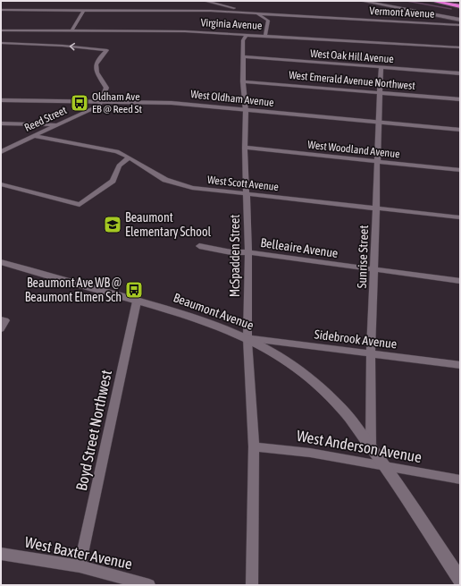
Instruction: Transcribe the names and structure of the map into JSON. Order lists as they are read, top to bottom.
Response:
{
  "streets": {
    "street": [
      "Vermont Avenue",
      "Virginia Avenue",
      "West Oak Hill Avenue",
      "West Emerald Avenue Northwest",
      "West Oldham Avenue",
      "Reed Street",
      "West Woodland Avenue",
      "West Scott Avenue",
      "Belleaire Avenue",
      "McSpadden Street",
      "Sunrise Street",
      "Beaumont Avenue",
      "Sidebrook Avenue",
      "Boyd Street Northwest",
      "West Anderson Avenue",
      "West Baxter Avenue"
    ]
  },
  "crossings": [
    ["Virginia Avenue", "McSpadden Street"],
    ["West Oak Hill Avenue", "McSpadden Street"],
    ["West Oak Hill Avenue", "Sunrise Street"],
    ["West Emerald Avenue Northwest", "McSpadden Street"],
    ["West Emerald Avenue Northwest", "Sunrise Street"],
    ["West Oldham Avenue", "Reed Street"],
    ["West Oldham Avenue", "McSpadden Street"],
    ["West Oldham Avenue", "Sunrise Street"],
    ["Reed Street", "West Scott Avenue"],
    ["West Woodland Avenue", "McSpadden Street"],
    ["West Woodland Avenue", "Sunrise Street"],
    ["West Scott Avenue", "McSpadden Street"],
    ["West Scott Avenue", "Sunrise Street"],
    ["Belleaire Avenue", "McSpadden Street"],
    ["Belleaire Avenue", "Sunrise Street"],
    ["McSpadden Street", "Beaumont Avenue"],
    ["McSpadden Street", "Sidebrook Avenue"],
    ["McSpadden Street", "West Anderson Avenue"],
    ["Sunrise Street", "Beaumont Avenue"],
    ["Sunrise Street", "Sidebrook Avenue"],
    ["Beaumont Avenue", "Sidebrook Avenue"],
    ["Beaumont Avenue", "Boyd Street Northwest"],
    ["Beaumont Avenue", "West Anderson Avenue"],
    ["Boyd Street Northwest", "West Baxter Avenue"]
  ],
  "places": {
    "bus stop": ["Oldham Ave EB @ Reed St", "Beaumont Ave WB @ Beaumont Elmen Sch"],
    "school or university": ["Beaumont Elementary School"]
  }
}
